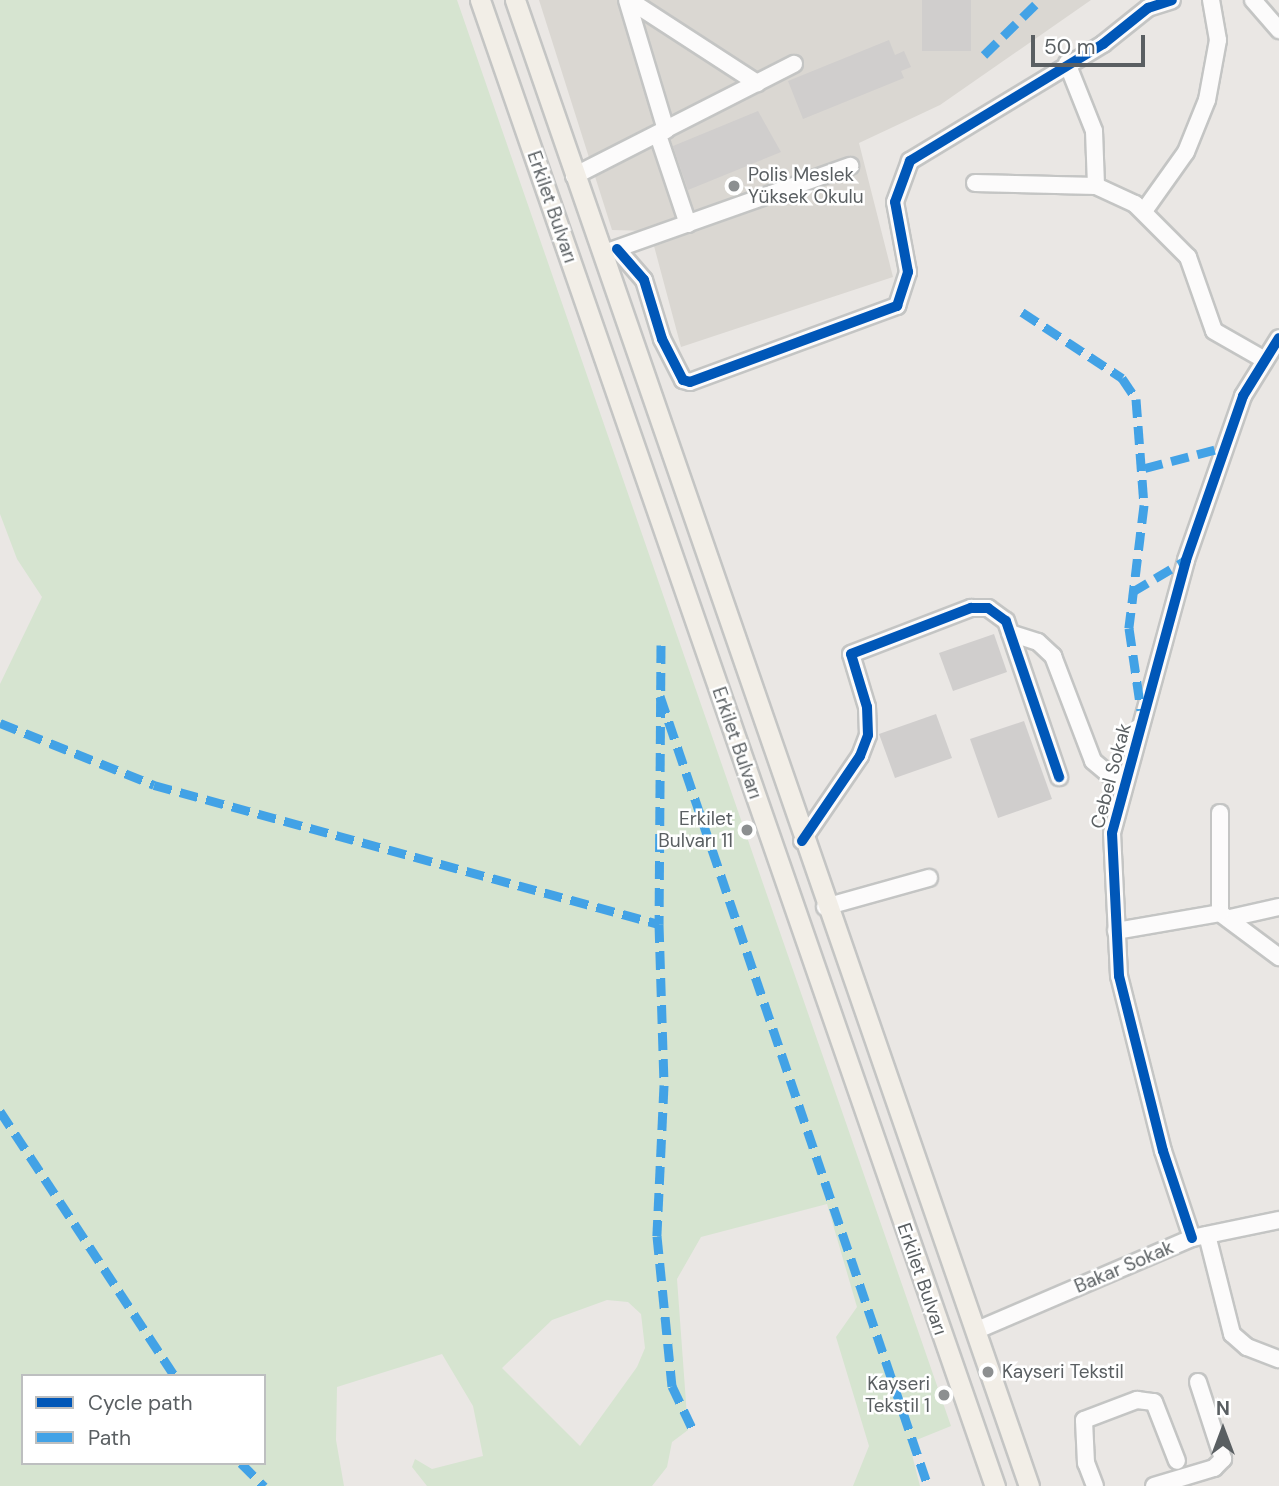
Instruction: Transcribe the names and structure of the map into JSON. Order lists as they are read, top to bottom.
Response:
{
  "streets": {
    "main road": ["Erkilet Bulvarı"],
    "street": ["Cebel Sokak", "Bakar Sokak"]
  },
  "crossings": [
    ["Erkilet Bulvarı", "Bakar Sokak"],
    ["Cebel Sokak", "Bakar Sokak"]
  ],
  "places": [
    "Polis Meslek Yüksek Okulu",
    "Erkilet Bulvarı 11",
    "Kayseri Tekstil",
    "Kayseri Tekstil 1"
  ],
  "legend": ["Cycle path", "Path"],
  "scale_bar": "50 m",
  "north": "top"
}
